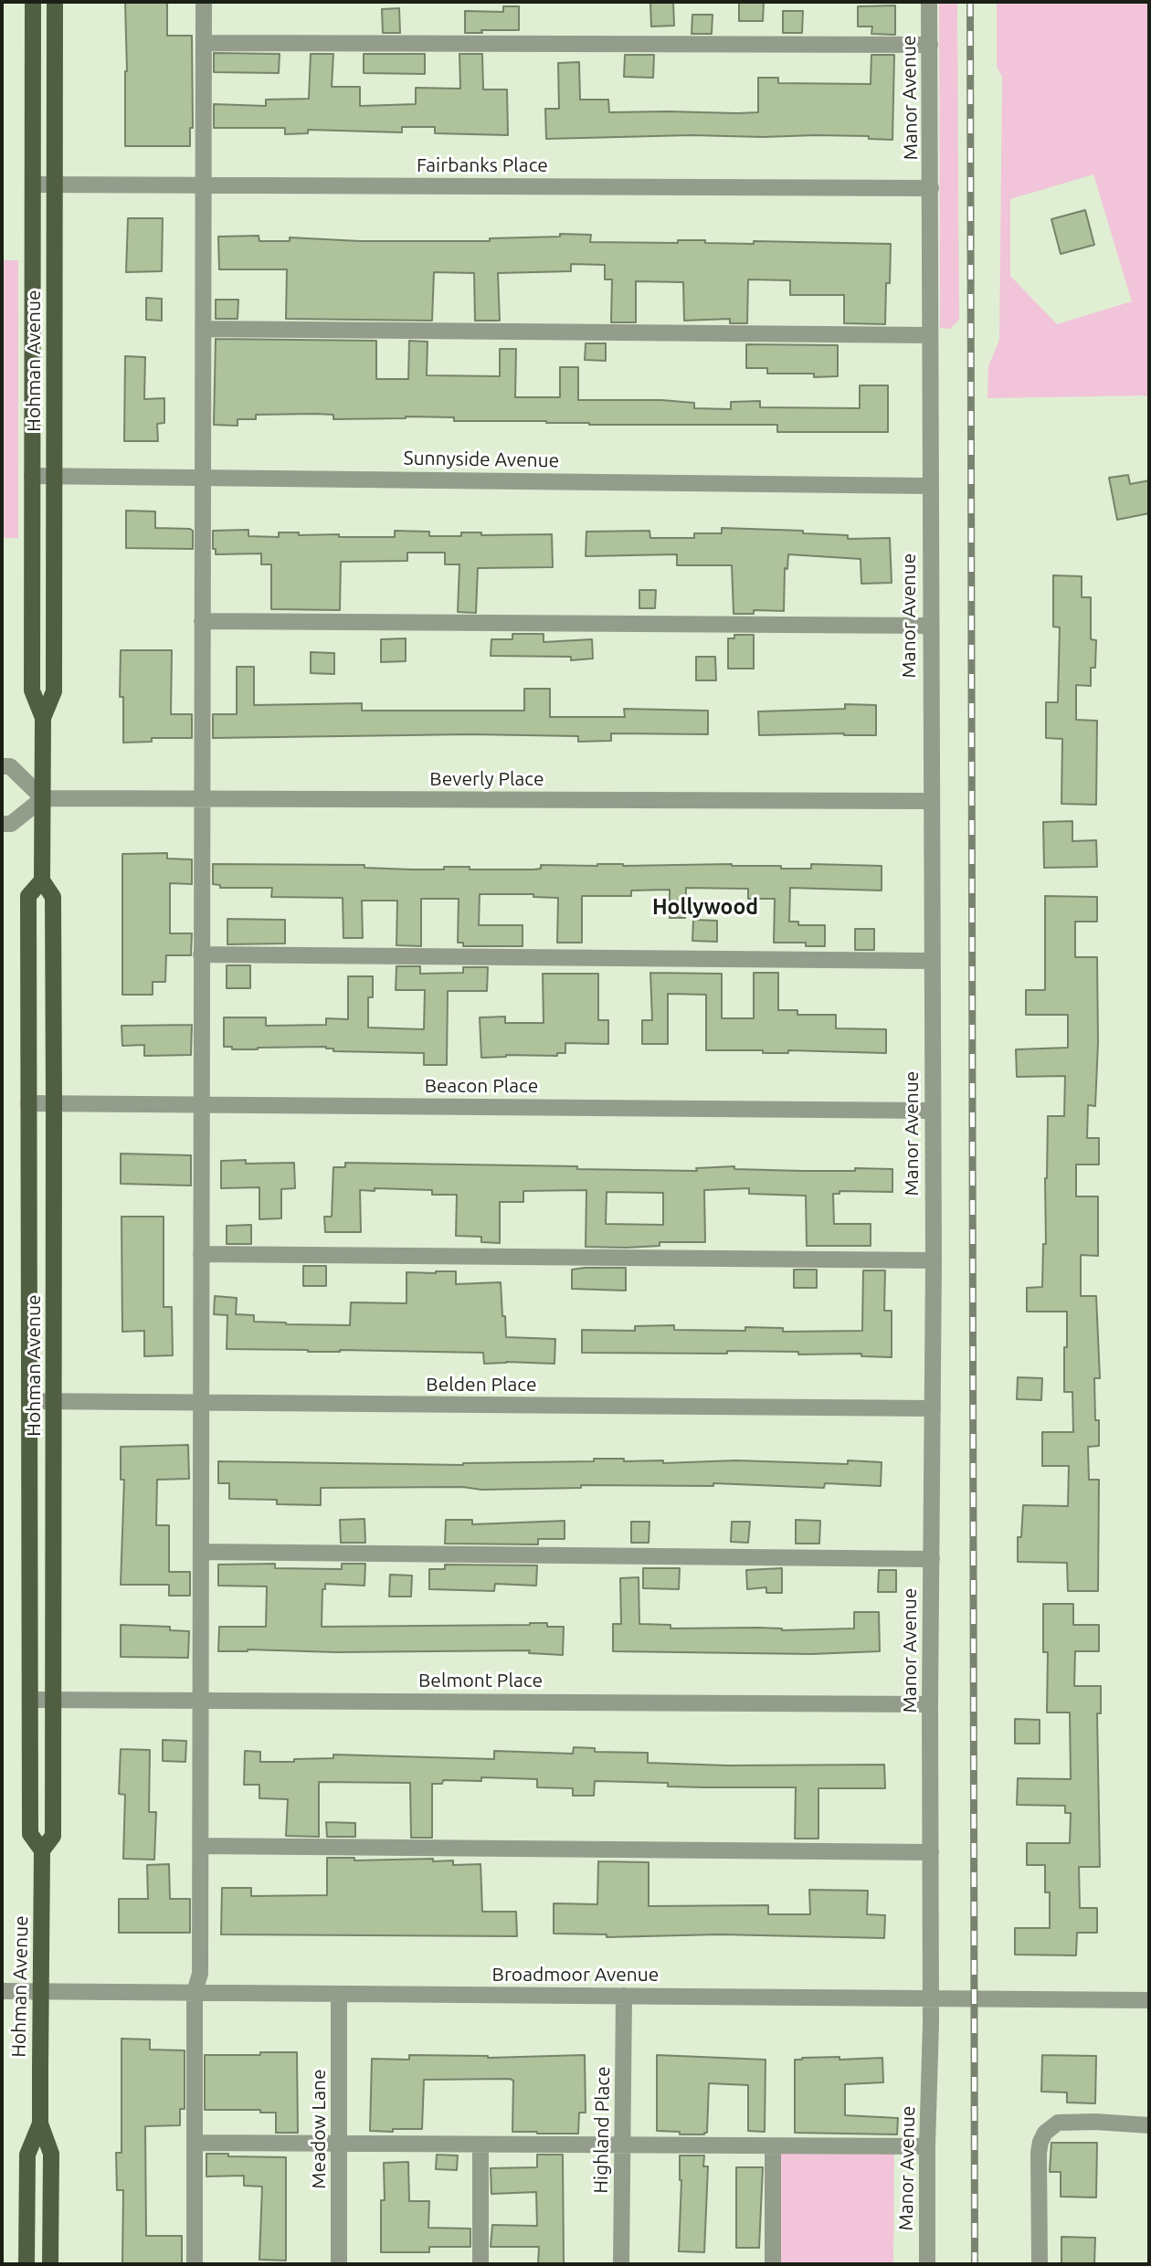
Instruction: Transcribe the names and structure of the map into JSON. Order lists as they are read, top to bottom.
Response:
{
  "streets": {
    "main road": ["Hohman Avenue"],
    "street": [
      "Manor Avenue",
      "Fairbanks Place",
      "Sunnyside Avenue",
      "Beverly Place",
      "Beacon Place",
      "Belden Place",
      "Belmont Place",
      "Broadmoor Avenue",
      "Meadow Lane",
      "Highland Place"
    ]
  },
  "crossings": [
    ["Manor Avenue", "Fairbanks Place"],
    ["Manor Avenue", "Sunnyside Avenue"],
    ["Manor Avenue", "Beverly Place"],
    ["Manor Avenue", "Beacon Place"],
    ["Manor Avenue", "Belden Place"],
    ["Manor Avenue", "Belmont Place"],
    ["Manor Avenue", "Broadmoor Avenue"],
    ["Fairbanks Place", "Hohman Avenue"],
    ["Hohman Avenue", "Sunnyside Avenue"],
    ["Hohman Avenue", "Beverly Place"],
    ["Hohman Avenue", "Beacon Place"],
    ["Hohman Avenue", "Belden Place"],
    ["Hohman Avenue", "Belmont Place"],
    ["Hohman Avenue", "Broadmoor Avenue"],
    ["Broadmoor Avenue", "Meadow Lane"],
    ["Broadmoor Avenue", "Highland Place"]
  ],
  "districts": ["Hollywood"]
}
